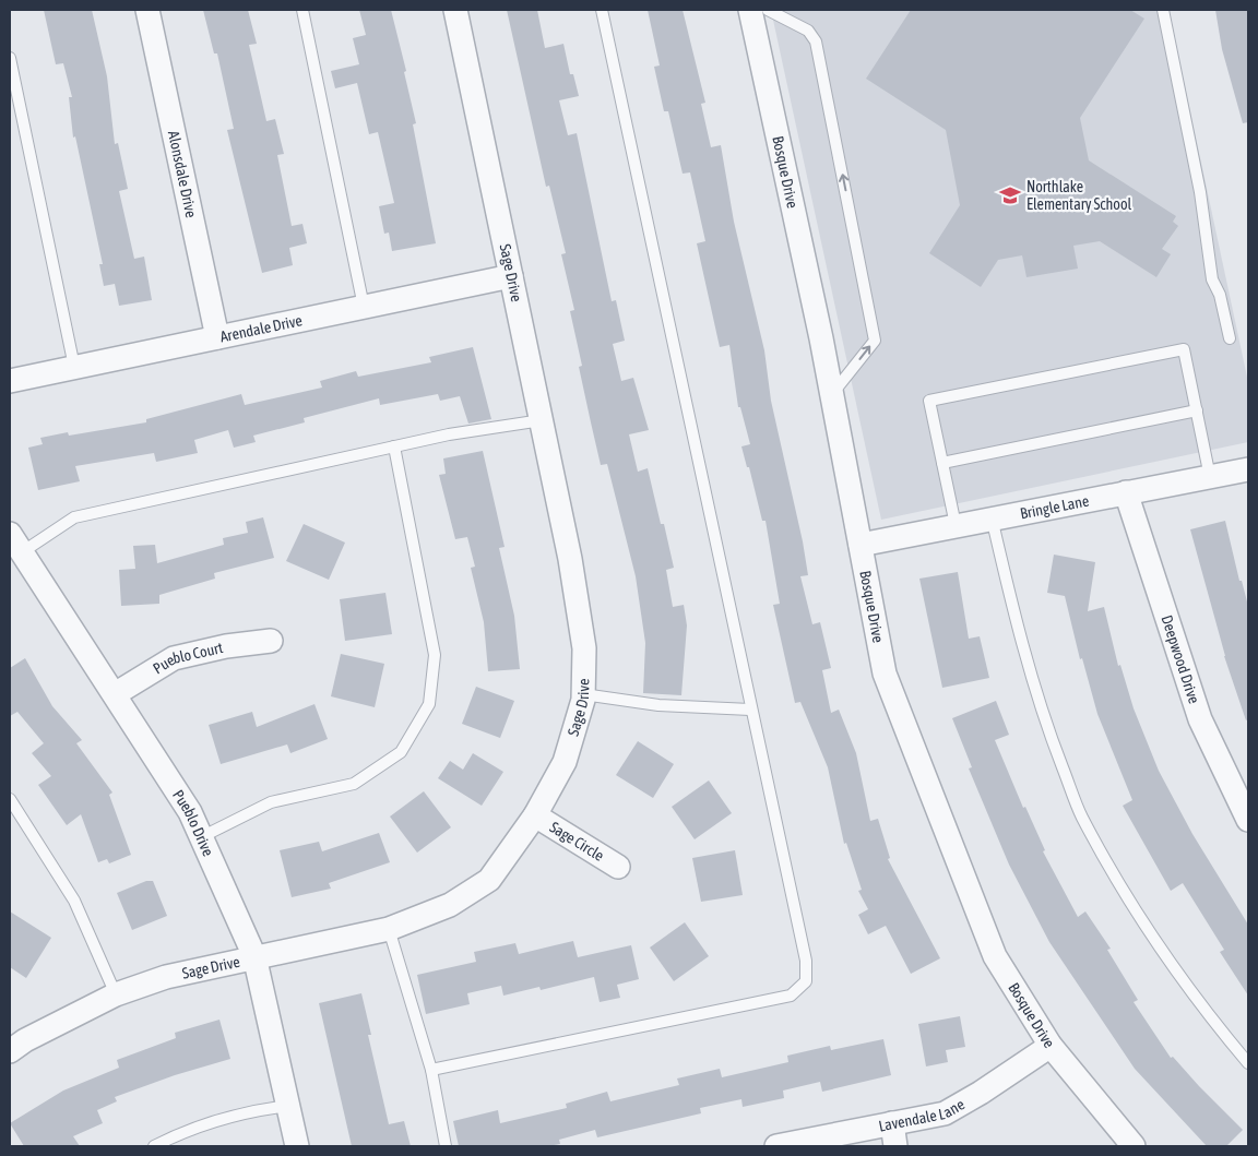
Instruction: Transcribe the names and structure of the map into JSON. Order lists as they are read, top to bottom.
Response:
{
  "streets": {
    "street": [
      "Bosque Drive",
      "Alonsdale Drive",
      "Sage Drive",
      "Arendale Drive",
      "Bringle Lane",
      "Pueblo Court",
      "Deepwood Drive",
      "Pueblo Drive",
      "Sage Circle",
      "Lavendale Lane"
    ]
  },
  "crossings": [
    ["Bosque Drive", "Bringle Lane"],
    ["Bosque Drive", "Lavendale Lane"],
    ["Alonsdale Drive", "Arendale Drive"],
    ["Sage Drive", "Arendale Drive"],
    ["Sage Drive", "Pueblo Drive"],
    ["Sage Drive", "Sage Circle"],
    ["Bringle Lane", "Deepwood Drive"],
    ["Pueblo Court", "Pueblo Drive"]
  ],
  "places": {
    "school or university": ["Northlake Elementary School"]
  }
}
